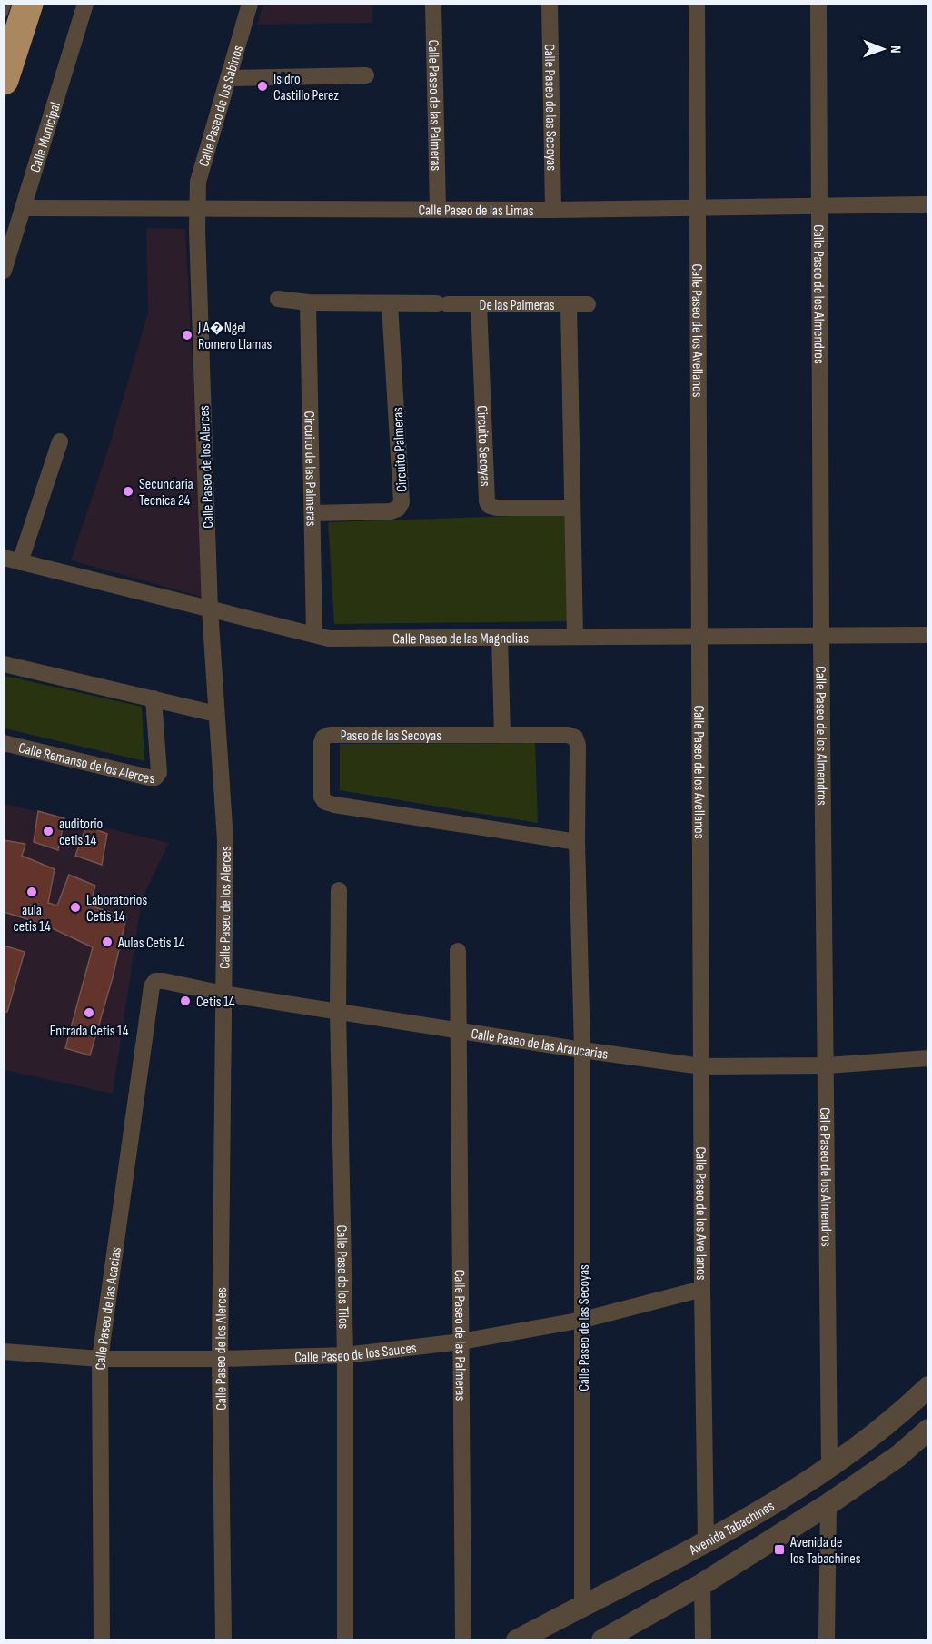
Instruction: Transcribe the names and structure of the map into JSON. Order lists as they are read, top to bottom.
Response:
{
  "streets": {
    "street": [
      "Calle Paseo de los Sabinos",
      "Calle Paseo de las Palmeras",
      "Calle Paseo de las Secoyas",
      "Calle Municipal",
      "Calle Paseo de las Limas",
      "Calle Paseo de los Almendros",
      "De las Palmeras",
      "Calle Paseo de los Avellanos",
      "Circuito Secoyas",
      "Circuito Palmeras",
      "Calle Paseo de los Alerces",
      "Circuito de las Palmeras",
      "Calle Paseo de las Magnolias",
      "Paseo de las Secoyas",
      "Calle Remanso de los Alerces",
      "Calle Paseo de las Araucarias",
      "Calle Pase de los Tilos",
      "Calle Paseo de las Acacias",
      "Calle Paseo de los Sauces",
      "Avenida Tabachines"
    ]
  },
  "crossings": [
    ["Calle Paseo de los Sabinos", "Calle Paseo de las Limas"],
    ["Calle Paseo de los Sabinos", "Calle Paseo de los Alerces"],
    ["Calle Paseo de las Palmeras", "Calle Paseo de las Limas"],
    ["Calle Paseo de las Palmeras", "Calle Paseo de las Araucarias"],
    ["Calle Paseo de las Palmeras", "Calle Paseo de los Sauces"],
    ["Calle Paseo de las Secoyas", "Calle Paseo de las Limas"],
    ["Calle Paseo de las Secoyas", "Paseo de las Secoyas"],
    ["Calle Paseo de las Secoyas", "Calle Paseo de las Araucarias"],
    ["Calle Paseo de las Secoyas", "Calle Paseo de los Sauces"],
    ["Calle Paseo de las Secoyas", "Avenida Tabachines"],
    ["Calle Municipal", "Calle Paseo de las Limas"],
    ["Calle Paseo de las Limas", "Calle Paseo de los Almendros"],
    ["Calle Paseo de las Limas", "Calle Paseo de los Avellanos"],
    ["Calle Paseo de las Limas", "Calle Paseo de los Alerces"],
    ["Calle Paseo de los Almendros", "Calle Paseo de las Magnolias"],
    ["Calle Paseo de los Almendros", "Calle Paseo de las Araucarias"],
    ["Calle Paseo de los Almendros", "Avenida Tabachines"],
    ["De las Palmeras", "Circuito Secoyas"],
    ["De las Palmeras", "Circuito Palmeras"],
    ["De las Palmeras", "Circuito de las Palmeras"],
    ["Calle Paseo de los Avellanos", "Calle Paseo de las Magnolias"],
    ["Calle Paseo de los Avellanos", "Calle Paseo de las Araucarias"],
    ["Calle Paseo de los Avellanos", "Calle Paseo de los Sauces"],
    ["Calle Paseo de los Avellanos", "Avenida Tabachines"],
    ["Circuito Palmeras", "Circuito de las Palmeras"],
    ["Calle Paseo de los Alerces", "Calle Paseo de las Magnolias"],
    ["Calle Paseo de los Alerces", "Calle Paseo de las Araucarias"],
    ["Calle Paseo de los Alerces", "Calle Paseo de los Sauces"],
    ["Circuito de las Palmeras", "Calle Paseo de las Magnolias"],
    ["Paseo de las Secoyas", "Calle Paseo de las Araucarias"],
    ["Calle Paseo de las Araucarias", "Calle Pase de los Tilos"],
    ["Calle Paseo de las Araucarias", "Calle Paseo de las Acacias"],
    ["Calle Pase de los Tilos", "Calle Paseo de los Sauces"],
    ["Calle Paseo de las Acacias", "Calle Paseo de los Sauces"]
  ],
  "places": {
    "other": [
      "Isidro Castillo Perez",
      "J A�Ngel Romero Llamas",
      "Secundaria Tecnica 24",
      "auditorio cetis 14",
      "aula cetis 14",
      "Laboratorios Cetis 14",
      "Aulas Cetis 14",
      "Cetis 14",
      "Entrada Cetis 14"
    ],
    "transit": ["Avenida de los Tabachines"]
  },
  "north": "right"
}
